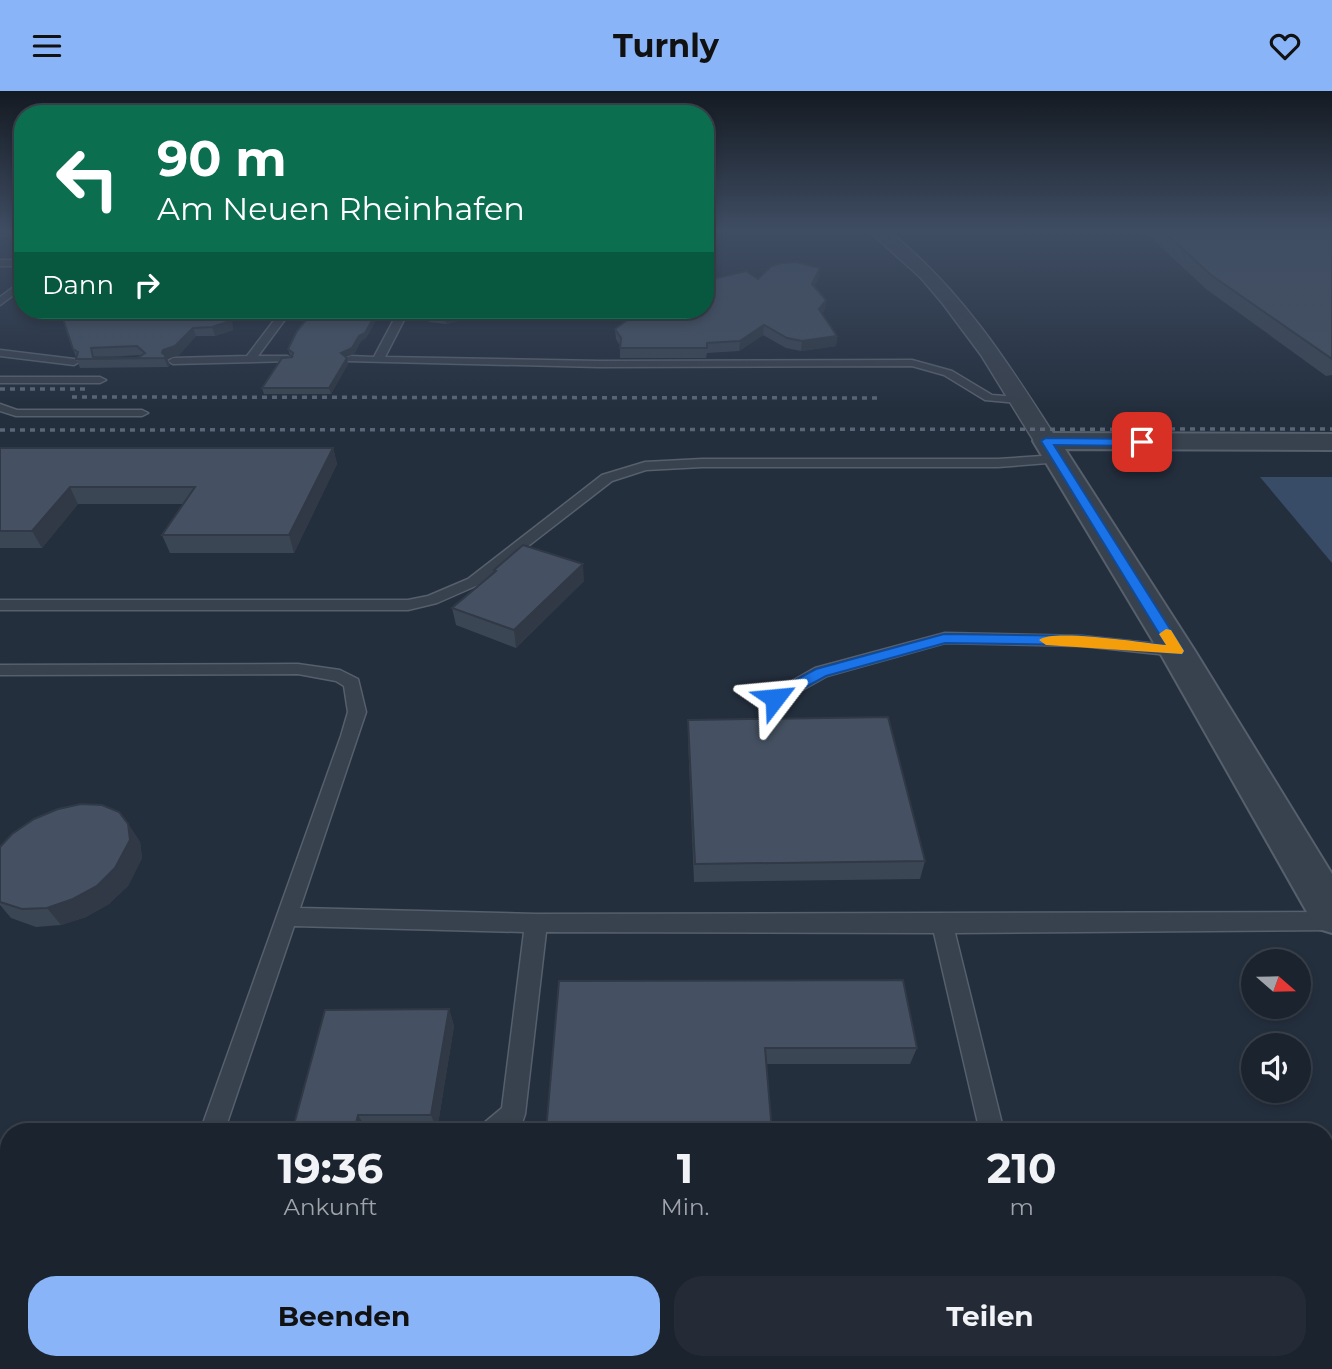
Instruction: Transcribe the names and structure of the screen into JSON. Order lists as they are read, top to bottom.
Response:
{
  "north": "right",
  "page": {
    "header": "Turnly",
    "turn": ["90 m", "Am Neuen Rheinhafen"],
    "then": "Dann",
    "eta": [
      "19:36",
      "Ankunft",
      "1",
      "Min.",
      "210",
      "m"
    ],
    "buttons": ["Beenden", "Teilen"]
  }
}
